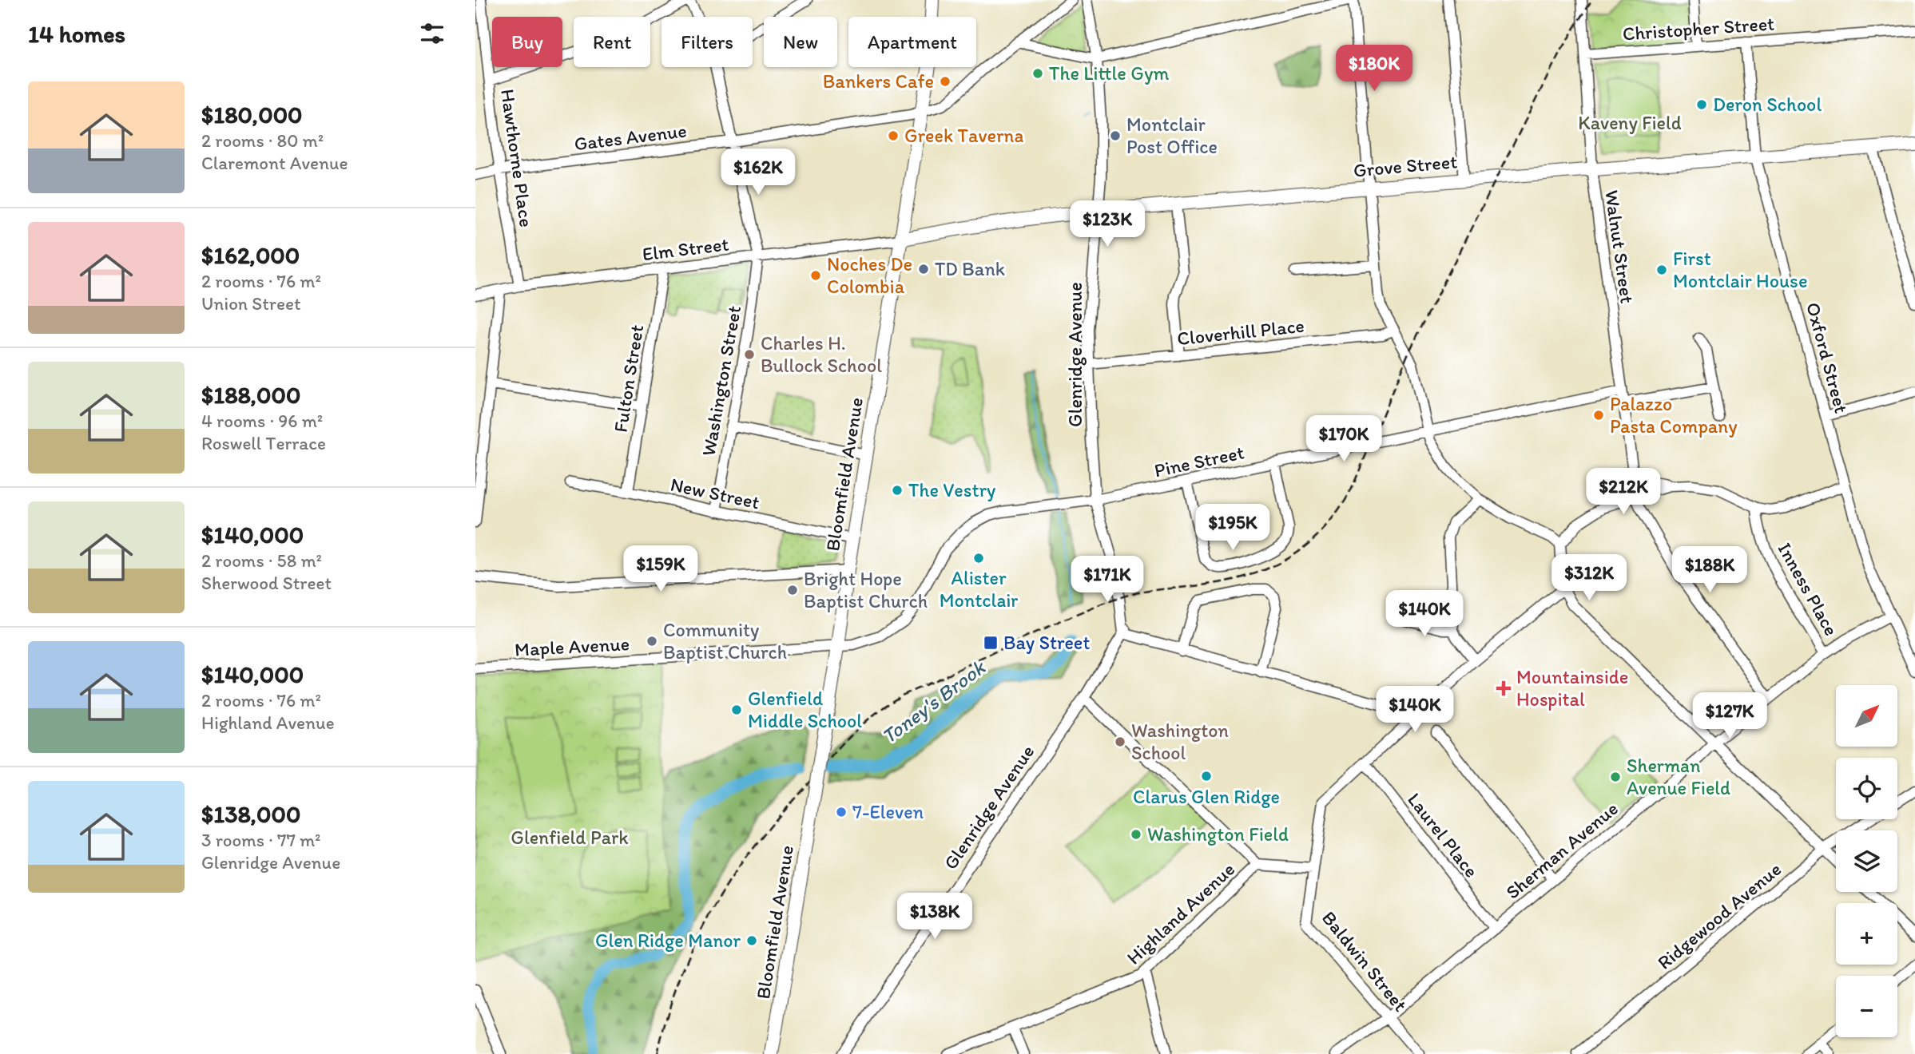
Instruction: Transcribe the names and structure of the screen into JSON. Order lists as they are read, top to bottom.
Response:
{
  "streets": {
    "main road": ["Grove Street", "Bloomfield Avenue"],
    "street": [
      "Christopher Street",
      "Gates Avenue",
      "Hawthorne Place",
      "Walnut Street",
      "Elm Street",
      "Cloverhill Place",
      "Glenridge Avenue",
      "Oxford Street",
      "Fulton Street",
      "Washington Street",
      "Pine Street",
      "New Street",
      "Inness Place",
      "Maple Avenue",
      "Laurel Place",
      "Sherman Avenue",
      "Highland Avenue",
      "Ridgewood Avenue",
      "Baldwin Street"
    ]
  },
  "crossings": [
    ["Christopher Street", "Walnut Street"],
    ["Christopher Street", "Oxford Street"],
    ["Gates Avenue", "Hawthorne Place"],
    ["Gates Avenue", "Bloomfield Avenue"],
    ["Hawthorne Place", "Elm Street"],
    ["Grove Street", "Walnut Street"],
    ["Grove Street", "Elm Street"],
    ["Grove Street", "Glenridge Avenue"],
    ["Grove Street", "Oxford Street"],
    ["Grove Street", "Bloomfield Avenue"],
    ["Walnut Street", "Pine Street"],
    ["Walnut Street", "Sherman Avenue"],
    ["Elm Street", "Fulton Street"],
    ["Elm Street", "Washington Street"],
    ["Elm Street", "Bloomfield Avenue"],
    ["Cloverhill Place", "Glenridge Avenue"],
    ["Glenridge Avenue", "Pine Street"],
    ["Oxford Street", "Sherman Avenue"],
    ["Fulton Street", "New Street"],
    ["Washington Street", "New Street"],
    ["Pine Street", "Bloomfield Avenue"],
    ["Pine Street", "Maple Avenue"],
    ["Bloomfield Avenue", "New Street"],
    ["Bloomfield Avenue", "Maple Avenue"],
    ["Inness Place", "Sherman Avenue"],
    ["Laurel Place", "Sherman Avenue"],
    ["Laurel Place", "Baldwin Street"],
    ["Sherman Avenue", "Baldwin Street"],
    ["Highland Avenue", "Baldwin Street"]
  ],
  "water": ["Toney's Brook"],
  "parks": ["Kaveny Field", "Glenfield Park"],
  "places": {
    "other": [
      "The Little Gym",
      "Bankers Cafe",
      "Deron School",
      "Greek Taverna",
      "Montclair Post Office",
      "TD Bank",
      "First Montclair House",
      "Noches De Colombia",
      "Charles H. Bullock School",
      "Palazzo Pasta Company",
      "The Vestry",
      "Alister Montclair",
      "Bright Hope Baptist Church",
      "Community Baptist Church",
      "Glenfield Middle School",
      "Washington School",
      "Clarus Glen Ridge",
      "Sherman Avenue Field",
      "7-Eleven",
      "Washington Field",
      "Glen Ridge Manor"
    ],
    "transit": ["Bay Street"],
    "health": ["Mountainside Hospital"]
  },
  "north": "top right",
  "page": {
    "heading": "14 homes",
    "chip": [
      "Buy",
      "Rent",
      "Filters",
      "New",
      "Apartment"
    ],
    "price": [
      "$180K",
      "$162K",
      "$123K",
      "$170K",
      "$212K",
      "$195K",
      "$159K",
      "$188K",
      "$312K",
      "$171K",
      "$140K",
      "$140K",
      "$127K",
      "$138K"
    ],
    "list": [
      {
        "name": "$180,000",
        "note": "2 rooms · 80 m² · Claremont Avenue"
      },
      {
        "name": "$162,000",
        "note": "2 rooms · 76 m² · Union Street"
      },
      {
        "name": "$188,000",
        "note": "4 rooms · 96 m² · Roswell Terrace"
      },
      {
        "name": "$140,000",
        "note": "2 rooms · 58 m² · Sherwood Street"
      },
      {
        "name": "$140,000",
        "note": "2 rooms · 76 m² · Highland Avenue"
      },
      {
        "name": "$138,000",
        "note": "3 rooms · 77 m² · Glenridge Avenue"
      }
    ],
    "map_buttons": ["+", "−"]
  }
}
